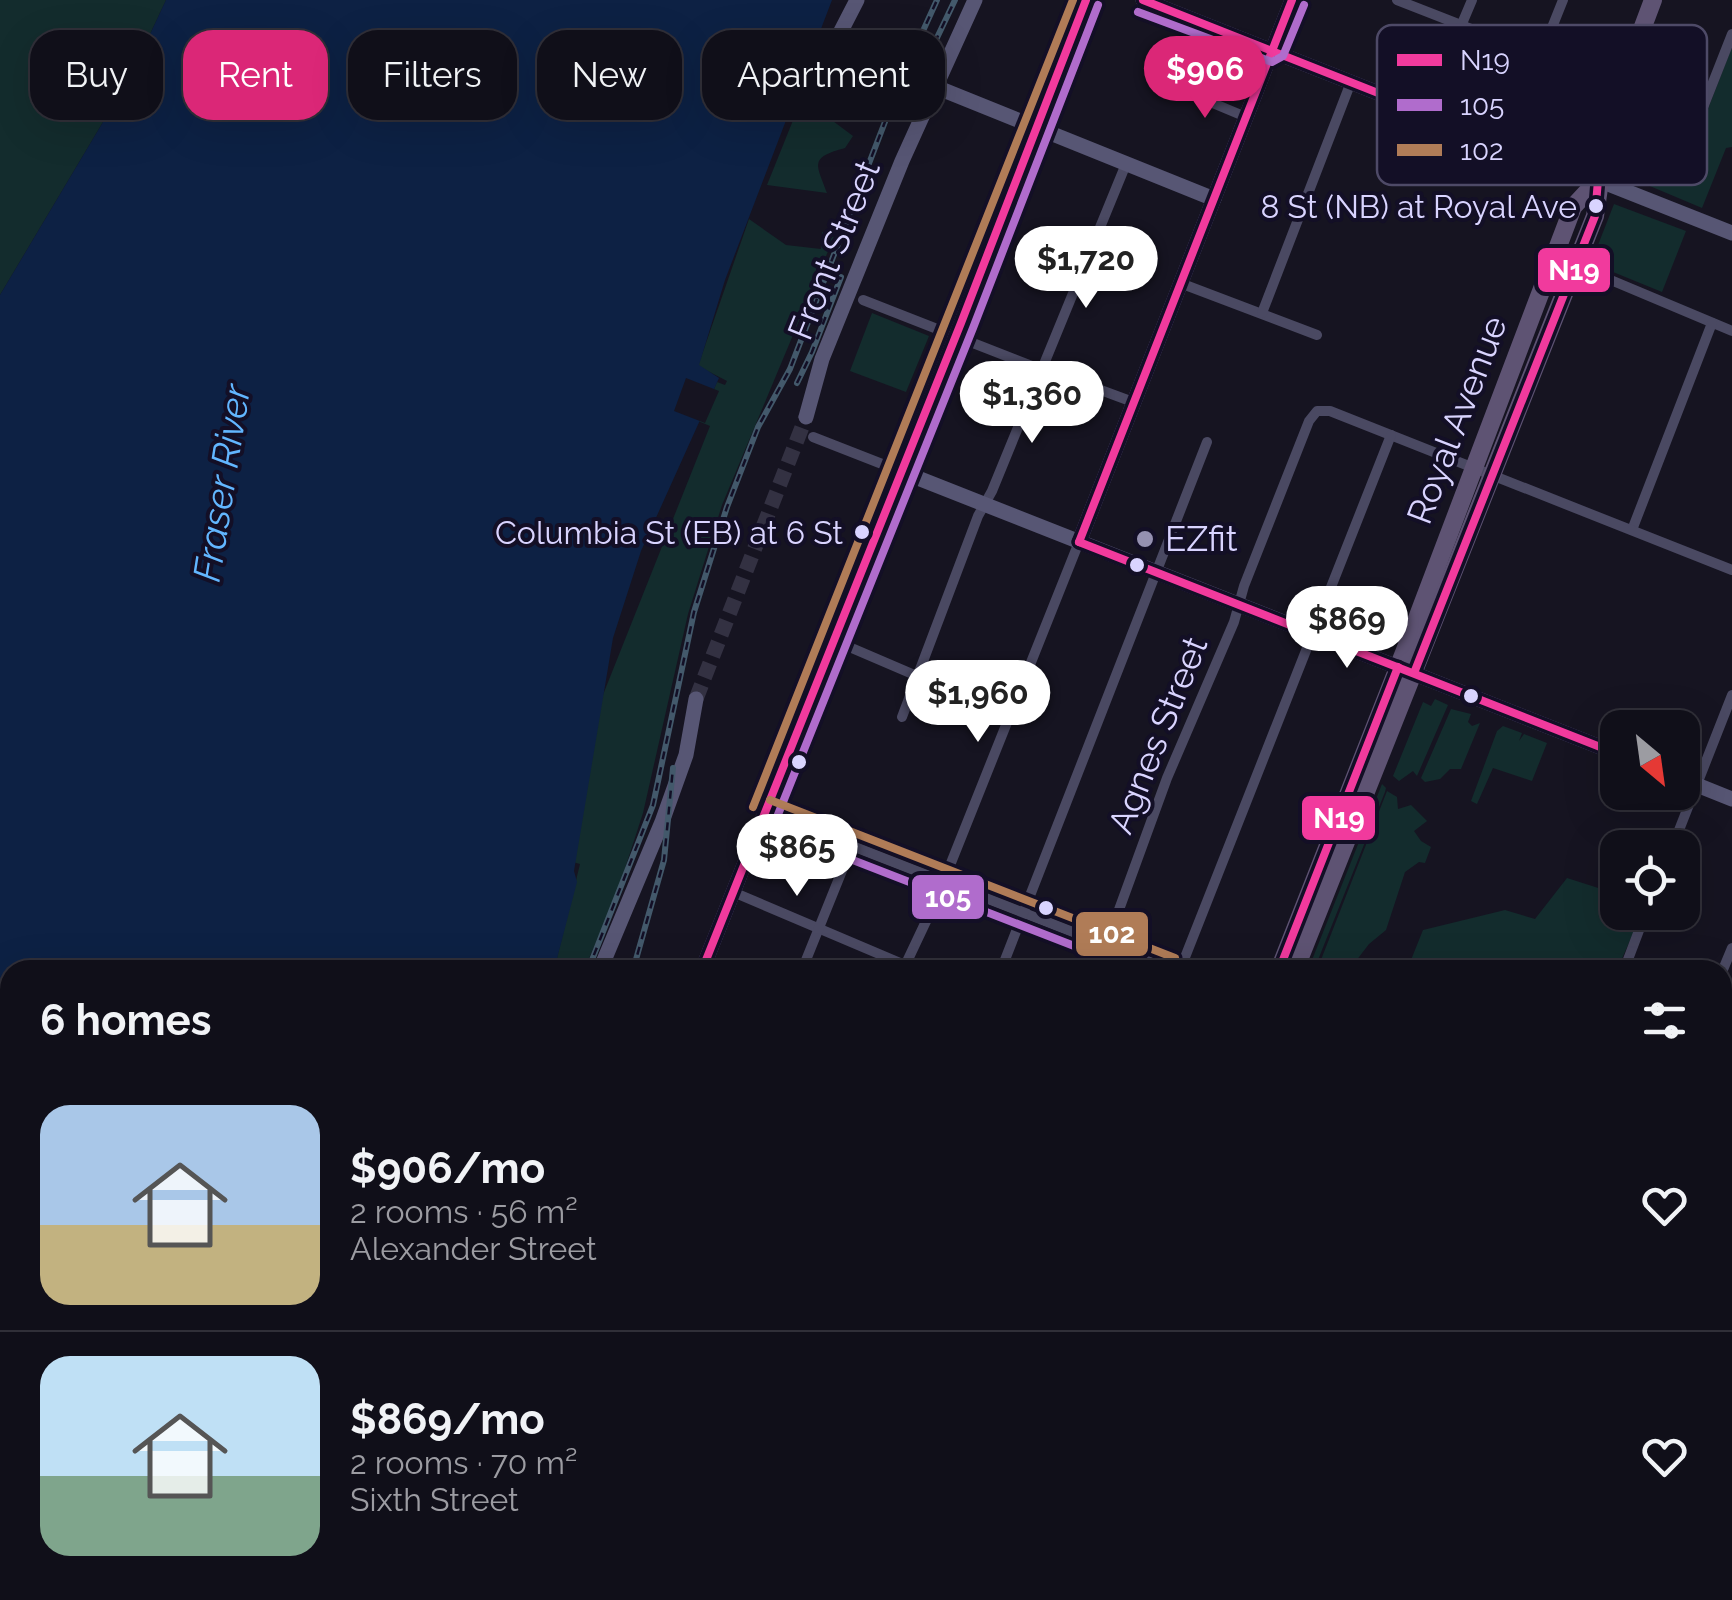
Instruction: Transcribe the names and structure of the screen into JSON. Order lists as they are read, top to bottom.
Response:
{
  "streets": {
    "main road": ["Royal Avenue"],
    "street": ["Front Street", "Agnes Street"]
  },
  "water": ["Fraser River"],
  "places": ["8 St (NB) at Royal Ave", "Columbia St (EB) at 6 St", "EZfit"],
  "lines": ["transit line N19", "transit line 102", "transit line 105"],
  "legend": ["N19", "105", "102"],
  "north": "bottom right",
  "page": {
    "chip": [
      "Buy",
      "Rent",
      "Filters",
      "New",
      "Apartment"
    ],
    "price": [
      "$906",
      "$1,720",
      "$1,360",
      "$869",
      "$1,960",
      "$865"
    ],
    "heading": "6 homes",
    "list": [
      {
        "name": "$906/mo",
        "note": "2 rooms · 56 m² · Alexander Street"
      },
      {
        "name": "$869/mo",
        "note": "2 rooms · 70 m² · Sixth Street"
      }
    ]
  }
}
